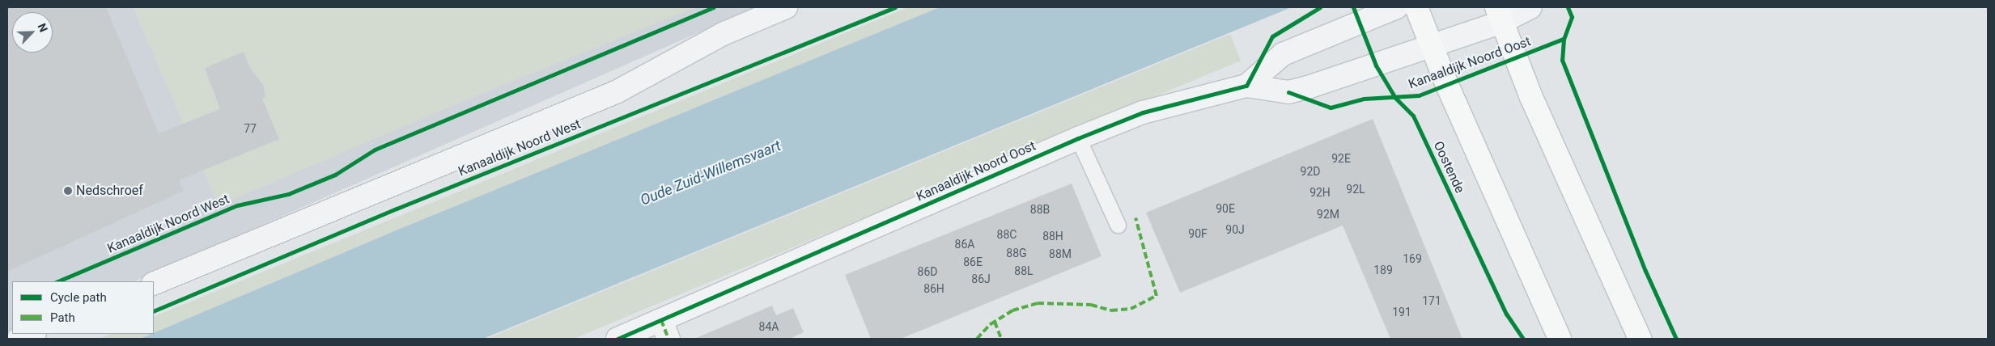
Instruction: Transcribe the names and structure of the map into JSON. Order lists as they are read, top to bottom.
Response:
{
  "streets": {
    "street": ["Kanaaldijk Noord Oost", "Kanaaldijk Noord West"],
    "cycle path": ["Oostende"]
  },
  "water": ["Oude Zuid-Willemsvaart"],
  "places": ["Nedschroef"],
  "house_numbers": [
    "77",
    "92E",
    "92D",
    "92L",
    "92H",
    "90E",
    "88B",
    "92M",
    "90J",
    "90F",
    "88C",
    "88H",
    "86A",
    "88G",
    "88M",
    "169",
    "86E",
    "189",
    "88L",
    "86D",
    "86J",
    "86H",
    "171",
    "191",
    "84A"
  ],
  "legend": ["Cycle path", "Path"],
  "north": "top right"
}
